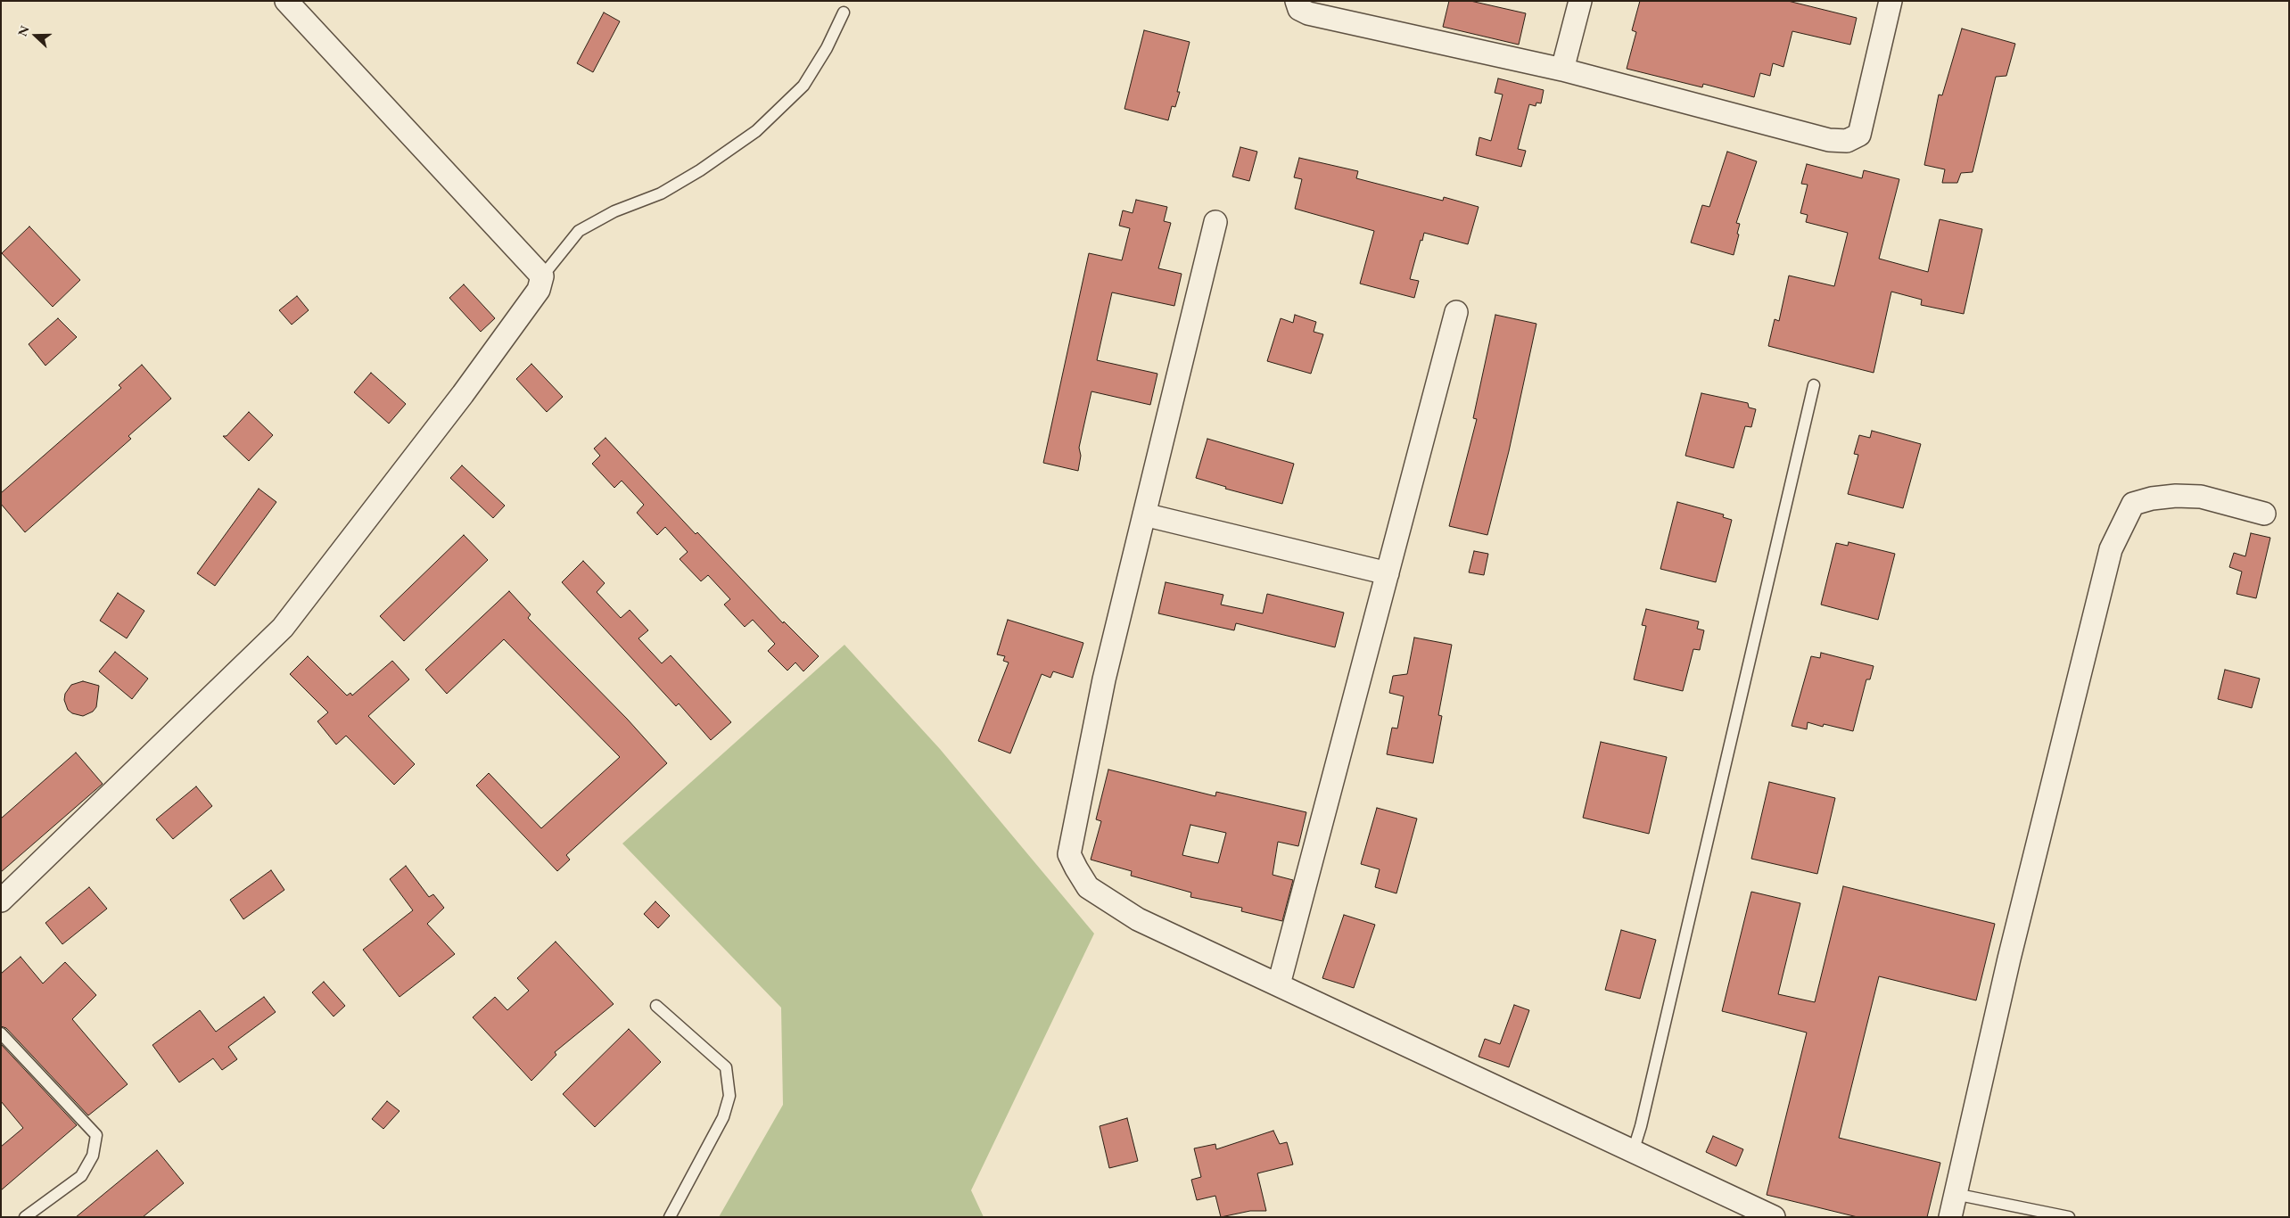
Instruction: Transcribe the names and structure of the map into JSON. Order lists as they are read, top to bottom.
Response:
{
  "north": "left"
}
